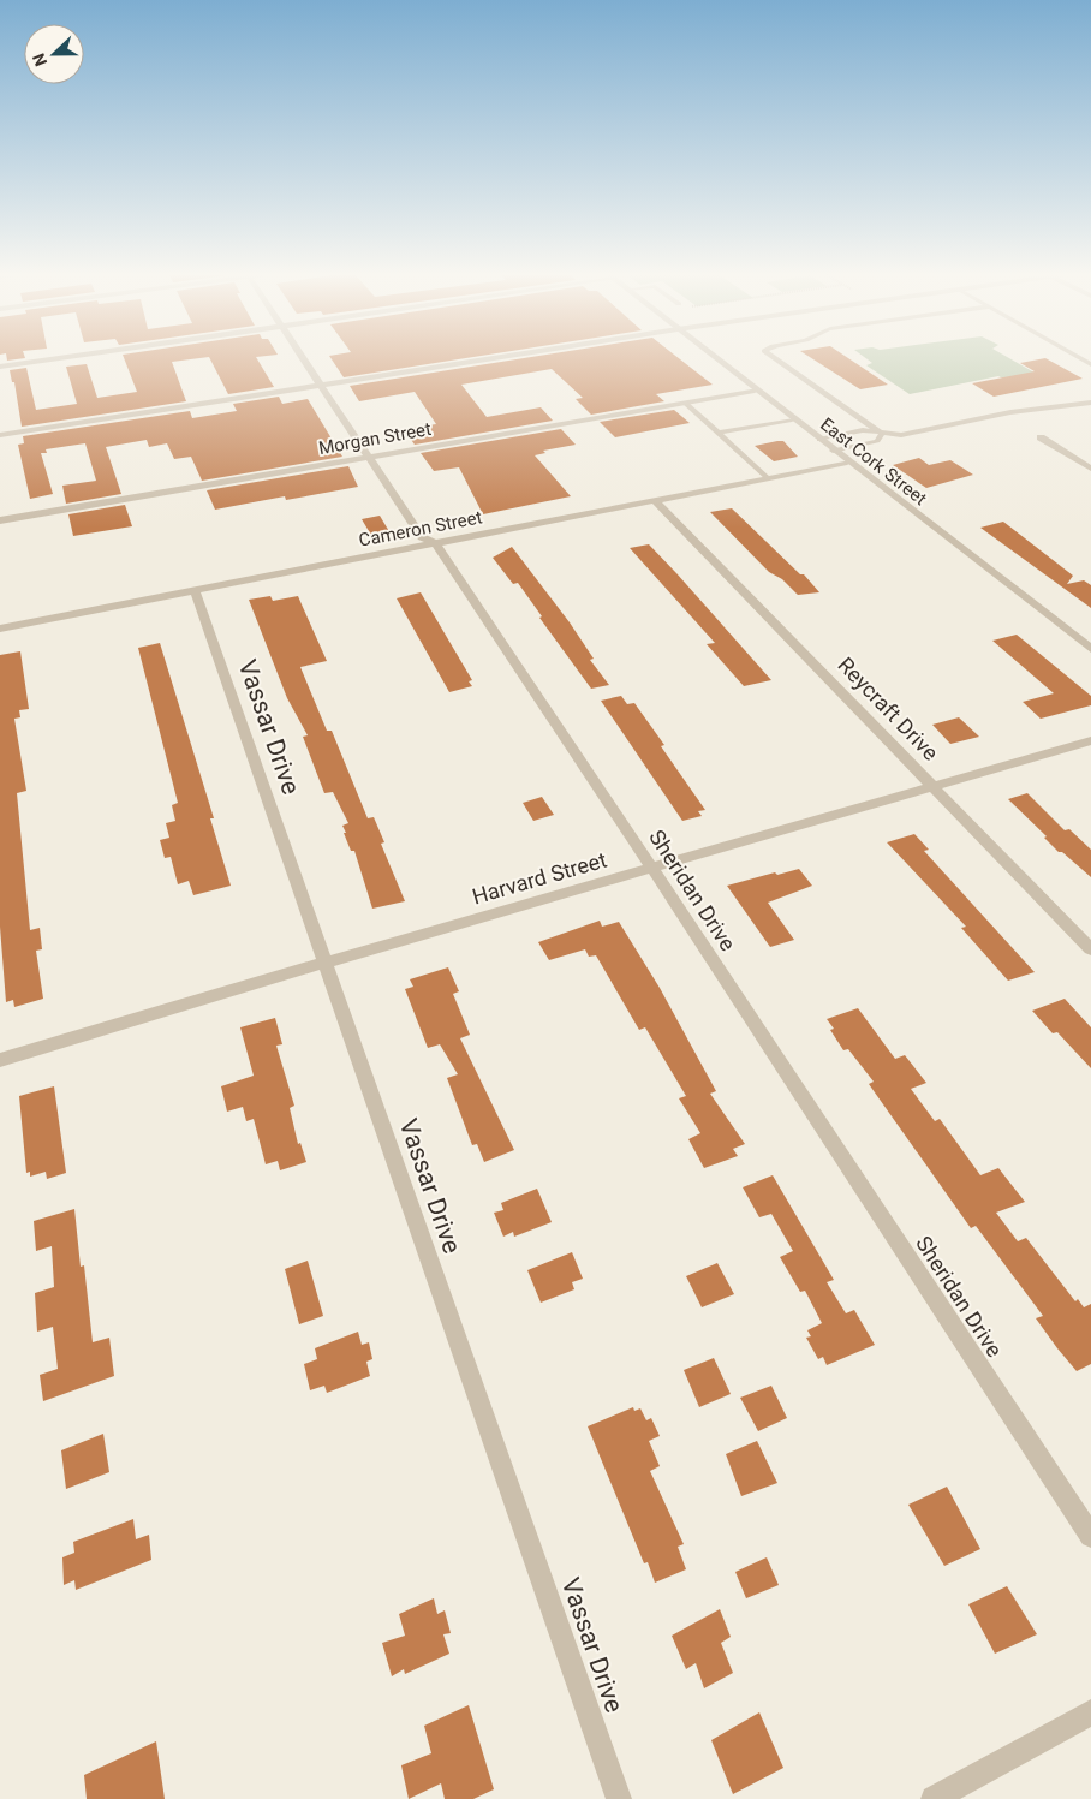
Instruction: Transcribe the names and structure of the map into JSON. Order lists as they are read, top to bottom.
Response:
{
  "streets": {
    "street": [
      "Morgan Street",
      "East Cork Street",
      "Cameron Street",
      "Reycraft Drive",
      "Vassar Drive",
      "Harvard Street",
      "Sheridan Drive"
    ]
  },
  "crossings": [
    ["Morgan Street", "East Cork Street"],
    ["Morgan Street", "Sheridan Drive"],
    ["East Cork Street", "Cameron Street"],
    ["Cameron Street", "Reycraft Drive"],
    ["Cameron Street", "Vassar Drive"],
    ["Cameron Street", "Sheridan Drive"],
    ["Reycraft Drive", "Harvard Street"],
    ["Vassar Drive", "Harvard Street"],
    ["Harvard Street", "Sheridan Drive"]
  ],
  "north": "left"
}
